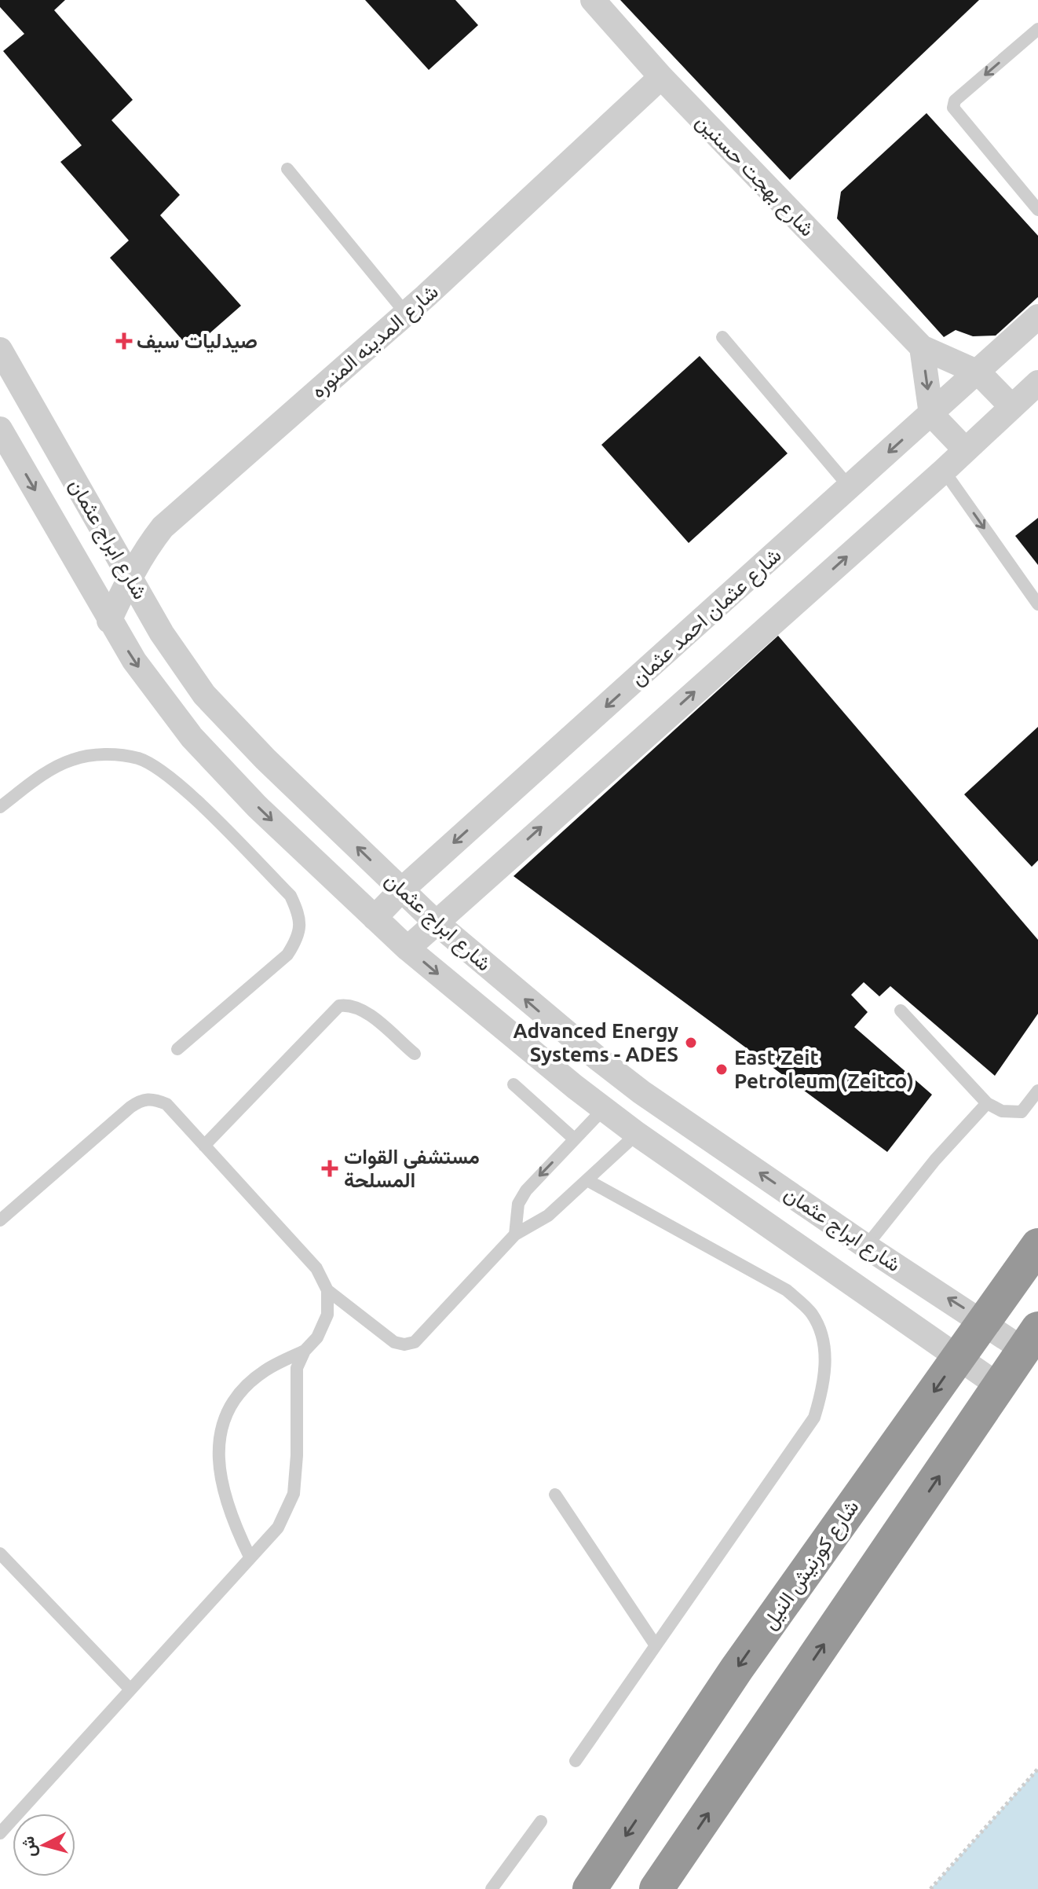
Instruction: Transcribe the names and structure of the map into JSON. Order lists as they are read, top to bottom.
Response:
{
  "streets": {
    "highway": ["شارع كورنيش النيل"],
    "street": [
      "شارع بهجت حسنين",
      "شارع المدينه المنوره",
      "شارع ابراج عثمان",
      "شارع عثمان احمد عثمان"
    ]
  },
  "crossings": [
    ["شارع بهجت حسنين", "شارع المدينه المنوره"],
    ["شارع بهجت حسنين", "شارع عثمان احمد عثمان"],
    ["شارع المدينه المنوره", "شارع ابراج عثمان"],
    ["شارع ابراج عثمان", "شارع عثمان احمد عثمان"],
    ["شارع ابراج عثمان", "شارع كورنيش النيل"]
  ],
  "places": {
    "health": ["صيدليات سيف", "مستشفى القوات المسلحة"],
    "other": ["Advanced Energy Systems - ADES", "East Zeit Petroleum (Zeitco)"]
  },
  "north": "left"
}
